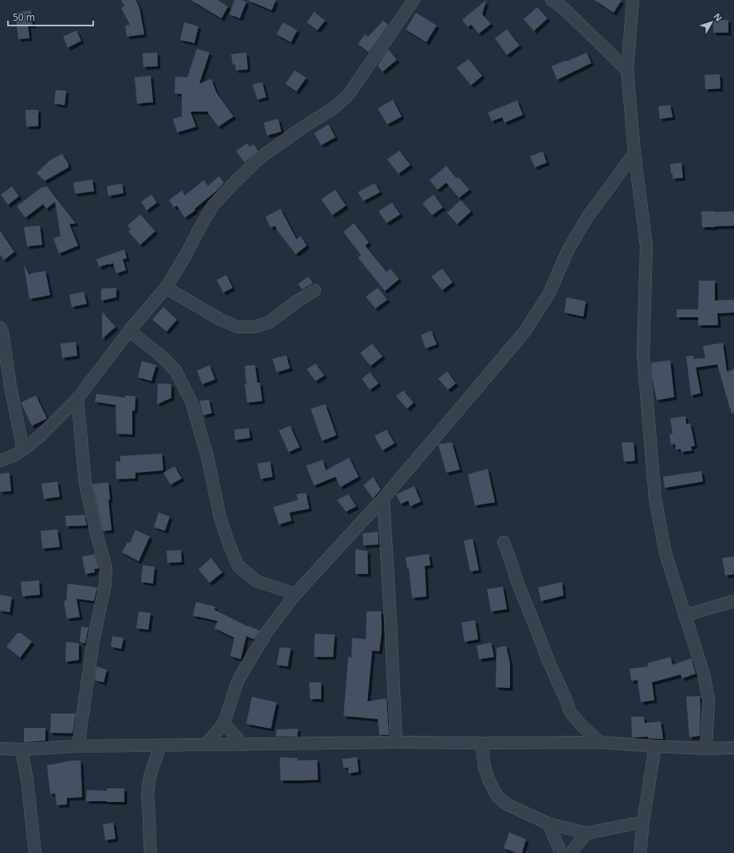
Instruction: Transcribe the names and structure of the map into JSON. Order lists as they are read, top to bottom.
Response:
{
  "scale_bar": "50 m",
  "north": "top right"
}
